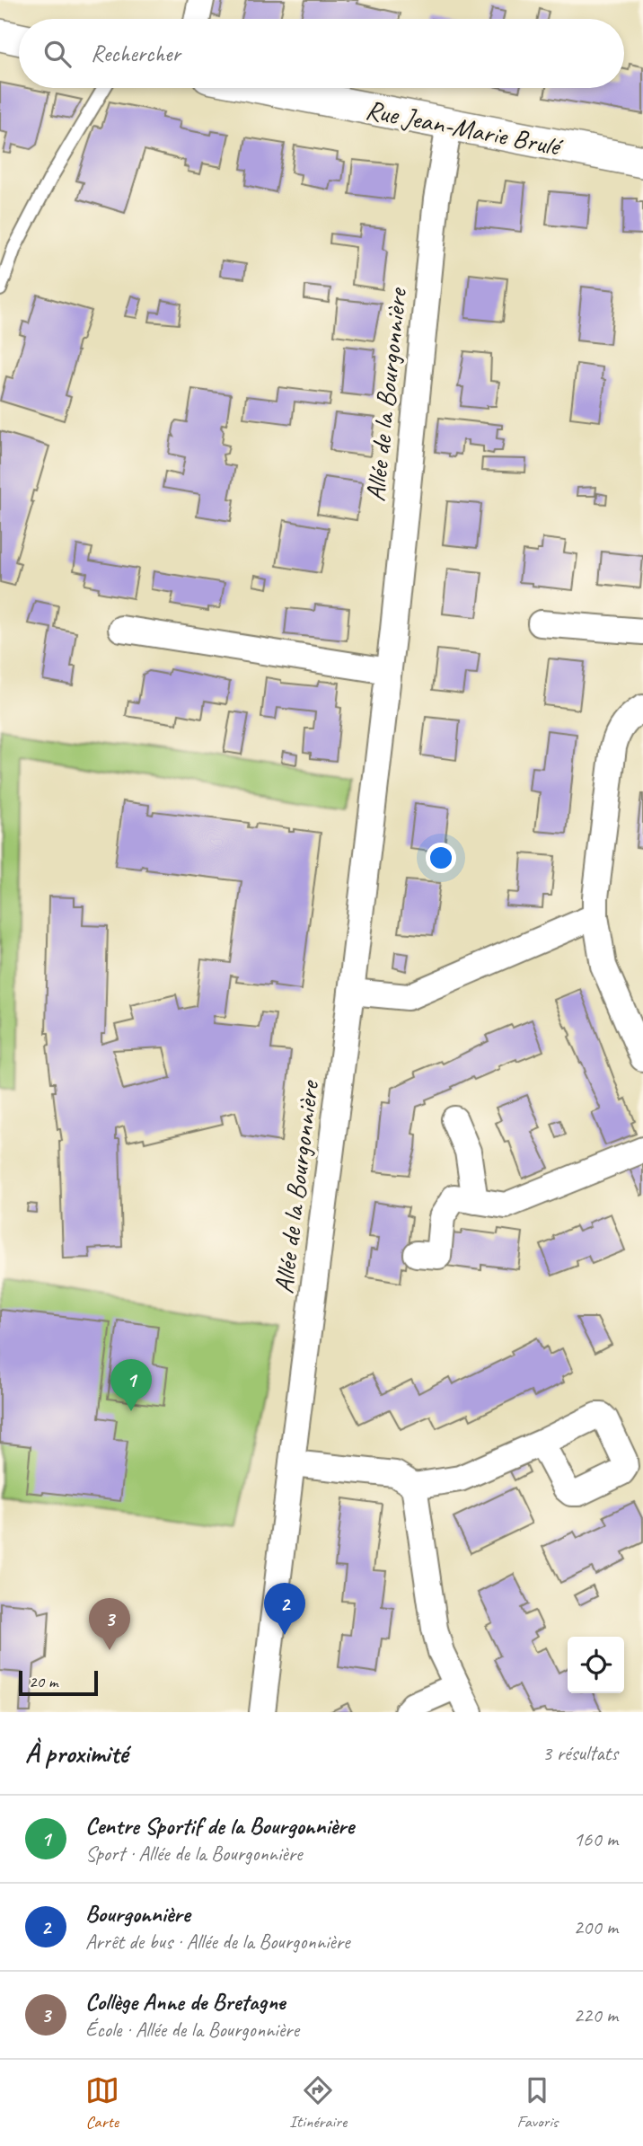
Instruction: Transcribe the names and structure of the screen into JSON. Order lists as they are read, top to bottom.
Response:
{
  "streets": {
    "street": ["Rue Jean-Marie Brulé", "Allée de la Bourgonnière"]
  },
  "crossings": [
    ["Rue Jean-Marie Brulé", "Allée de la Bourgonnière"]
  ],
  "scale_bar": "20 m",
  "page": {
    "search": "Rechercher",
    "pins": ["1", "2", "3"],
    "scale": "20 m",
    "heading": ["À proximité", "3 résultats"],
    "list": [
      {
        "mark": "1",
        "name": "Centre Sportif de la Bourgonnière",
        "note": "Sport · Allée de la Bourgonnière",
        "value": "160 m"
      },
      {
        "mark": "2",
        "name": "Bourgonnière",
        "note": "Arrêt de bus · Allée de la Bourgonnière",
        "value": "200 m"
      },
      {
        "mark": "3",
        "name": "Collège Anne de Bretagne",
        "note": "École · Allée de la Bourgonnière",
        "value": "220 m"
      }
    ],
    "nav": ["Carte", "Itinéraire", "Favoris"]
  }
}
